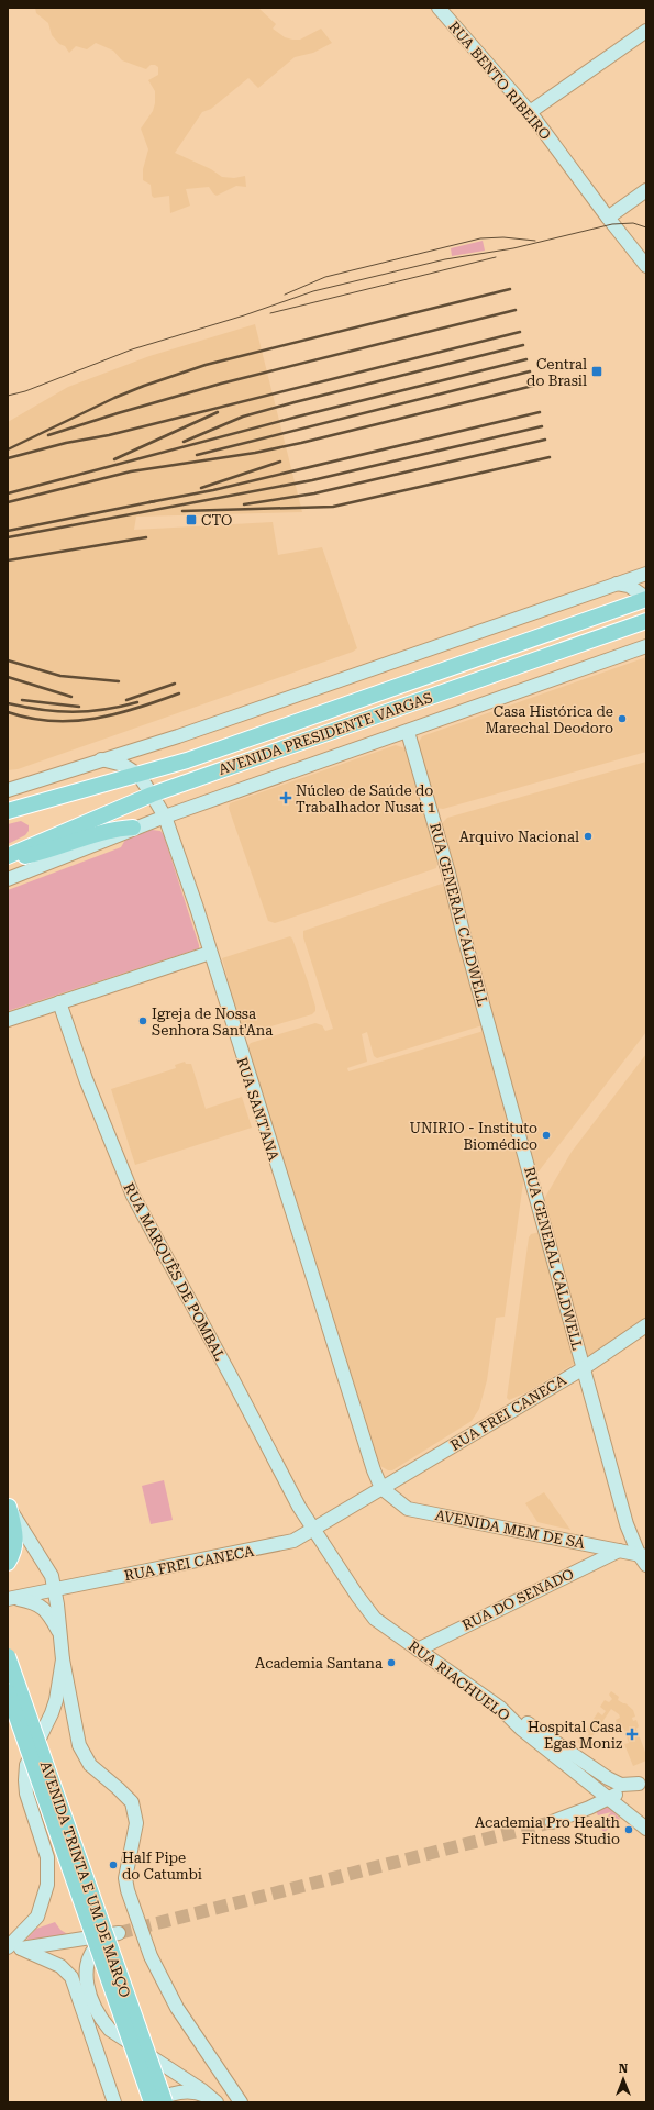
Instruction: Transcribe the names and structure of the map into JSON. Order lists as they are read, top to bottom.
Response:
{
  "streets": {
    "main road": [
      "RUA BENTO RIBEIRO",
      "AVENIDA PRESIDENTE VARGAS",
      "RUA GENERAL CALDWELL",
      "RUA SANT'ANA",
      "RUA MARQUÊS DE POMBAL",
      "RUA FREI CANECA",
      "AVENIDA MEM DE SÁ",
      "RUA DO SENADO",
      "RUA RIACHUELO",
      "AVENIDA TRINTA E UM DE MARÇO"
    ]
  },
  "crossings": [
    ["AVENIDA PRESIDENTE VARGAS", "RUA GENERAL CALDWELL"],
    ["AVENIDA PRESIDENTE VARGAS", "RUA SANT'ANA"],
    ["RUA GENERAL CALDWELL", "RUA FREI CANECA"],
    ["RUA GENERAL CALDWELL", "AVENIDA MEM DE SÁ"],
    ["RUA SANT'ANA", "RUA FREI CANECA"],
    ["RUA SANT'ANA", "AVENIDA MEM DE SÁ"],
    ["RUA MARQUÊS DE POMBAL", "RUA FREI CANECA"],
    ["RUA MARQUÊS DE POMBAL", "RUA RIACHUELO"],
    ["RUA FREI CANECA", "AVENIDA MEM DE SÁ"],
    ["RUA FREI CANECA", "RUA RIACHUELO"],
    ["AVENIDA MEM DE SÁ", "RUA DO SENADO"],
    ["RUA DO SENADO", "RUA RIACHUELO"]
  ],
  "places": {
    "transit": ["Central do Brasil", "CTO"],
    "other": [
      "Casa Histórica de Marechal Deodoro",
      "Arquivo Nacional",
      "Igreja de Nossa Senhora Sant'Ana",
      "UNIRIO - Instituto Biomédico",
      "Academia Santana",
      "Academia Pro Health Fitness Studio",
      "Half Pipe do Catumbi"
    ],
    "health": ["Núcleo de Saúde do Trabalhador Nusat 1", "Hospital Casa Egas Moniz"]
  },
  "north": "top"
}
